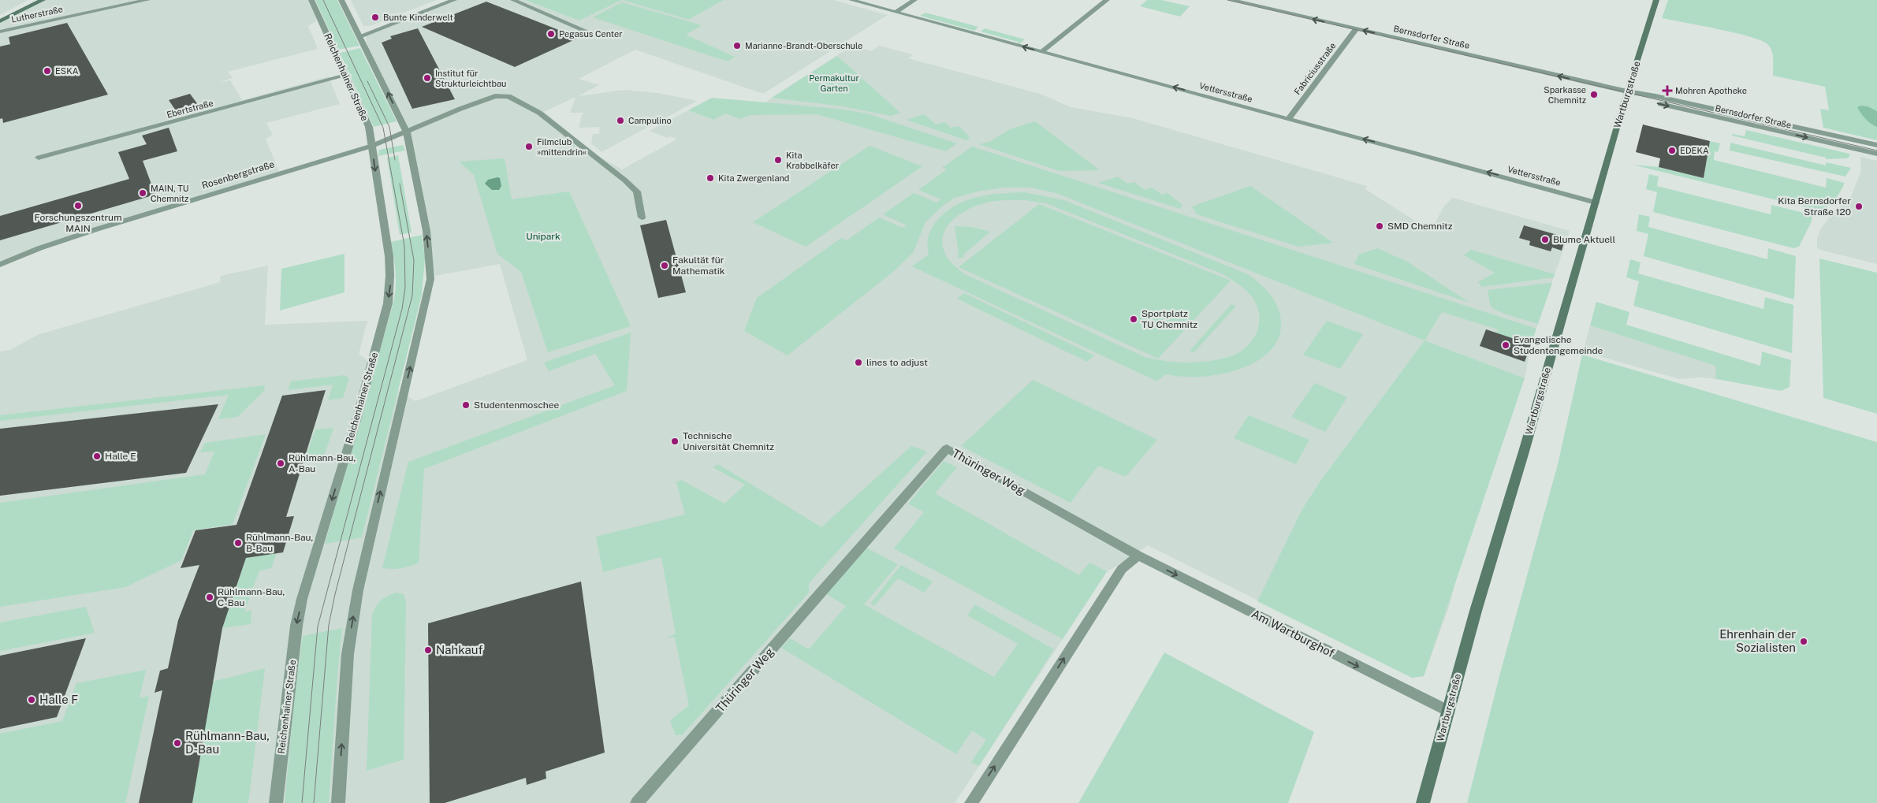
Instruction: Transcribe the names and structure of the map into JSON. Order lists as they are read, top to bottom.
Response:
{
  "streets": {
    "main road": ["Wartburgstraße"],
    "street": [
      "Lutherstraße",
      "Bernsdorfer Straße",
      "Fabriciusstraße",
      "Reichenhainer Straße",
      "Vettersstraße",
      "Ebertstraße",
      "Rosenbergstraße",
      "Thüringer Weg",
      "Am Wartburghof"
    ]
  },
  "crossings": [
    ["Bernsdorfer Straße", "Fabriciusstraße"],
    ["Bernsdorfer Straße", "Wartburgstraße"],
    ["Fabriciusstraße", "Vettersstraße"],
    ["Reichenhainer Straße", "Ebertstraße"],
    ["Reichenhainer Straße", "Rosenbergstraße"],
    ["Vettersstraße", "Wartburgstraße"],
    ["Wartburgstraße", "Am Wartburghof"],
    ["Thüringer Weg", "Am Wartburghof"]
  ],
  "one_way": ["Vettersstraße", "Am Wartburghof"],
  "parks": ["Permakultur Garten", "Unipark"],
  "places": {
    "other": [
      "Bunte Kinderwelt",
      "Pegasus Center",
      "Marianne-Brandt-Oberschule",
      "ESKA",
      "Institut für Strukturleichtbau",
      "Sparkasse Chemnitz",
      "Campulino",
      "Filmclub »mittendrin«",
      "EDEKA",
      "Kita Krabbelkäfer",
      "Kita Zwergenland",
      "MAIN, TU Chemnitz",
      "Forschungszentrum MAIN",
      "Kita Bernsdorfer Straße 120",
      "SMD Chemnitz",
      "Blume Aktuell",
      "Fakultät für Mathematik",
      "Sportplatz TU Chemnitz",
      "Evangelische Studentengemeinde",
      "lines to adjust",
      "Studentenmoschee",
      "Technische Universität Chemnitz",
      "Halle E",
      "Rühlmann-Bau, A-Bau",
      "Rühlmann-Bau, B-Bau",
      "Rühlmann-Bau, C-Bau",
      "Ehrenhain der Sozialisten",
      "Nahkauf",
      "Halle F",
      "Rühlmann-Bau, D-Bau"
    ],
    "health": ["Mohren Apotheke"]
  }
}
